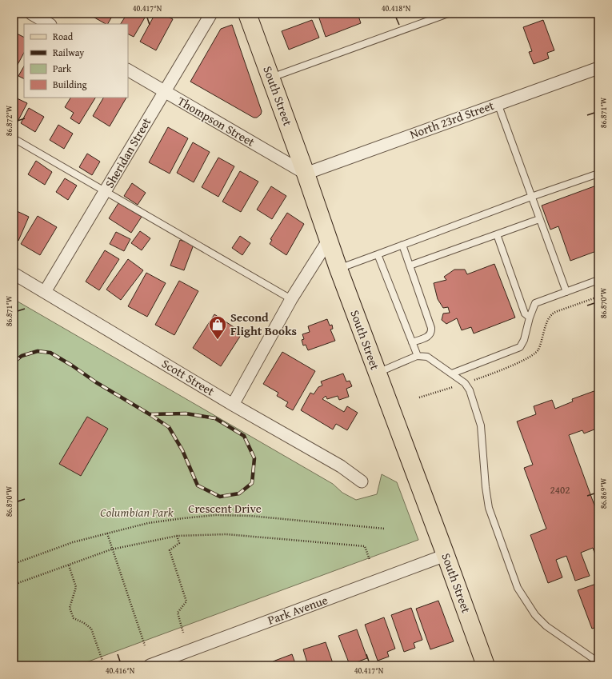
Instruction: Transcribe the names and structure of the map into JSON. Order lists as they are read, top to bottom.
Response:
{
  "streets": {
    "main road": ["South Street"],
    "street": [
      "North 23rd Street",
      "Thompson Street",
      "Sheridan Street",
      "Scott Street",
      "Park Avenue"
    ],
    "path": ["Crescent Drive"]
  },
  "crossings": [
    ["South Street", "North 23rd Street"],
    ["South Street", "Thompson Street"],
    ["South Street", "Park Avenue"],
    ["North 23rd Street", "Thompson Street"],
    ["Thompson Street", "Sheridan Street"],
    ["Sheridan Street", "Scott Street"]
  ],
  "parks": ["Columbian Park"],
  "places": {
    "shop": ["Second Flight Books"]
  },
  "house_numbers": ["2402"],
  "legend": [
    "Road",
    "Railway",
    "Park",
    "Building"
  ],
  "coordinates": [
    "40.417°N",
    "40.418°N",
    "86.871°W",
    "86.872°W",
    "86.870°W",
    "86.869°W",
    "40.416°N"
  ]
}
